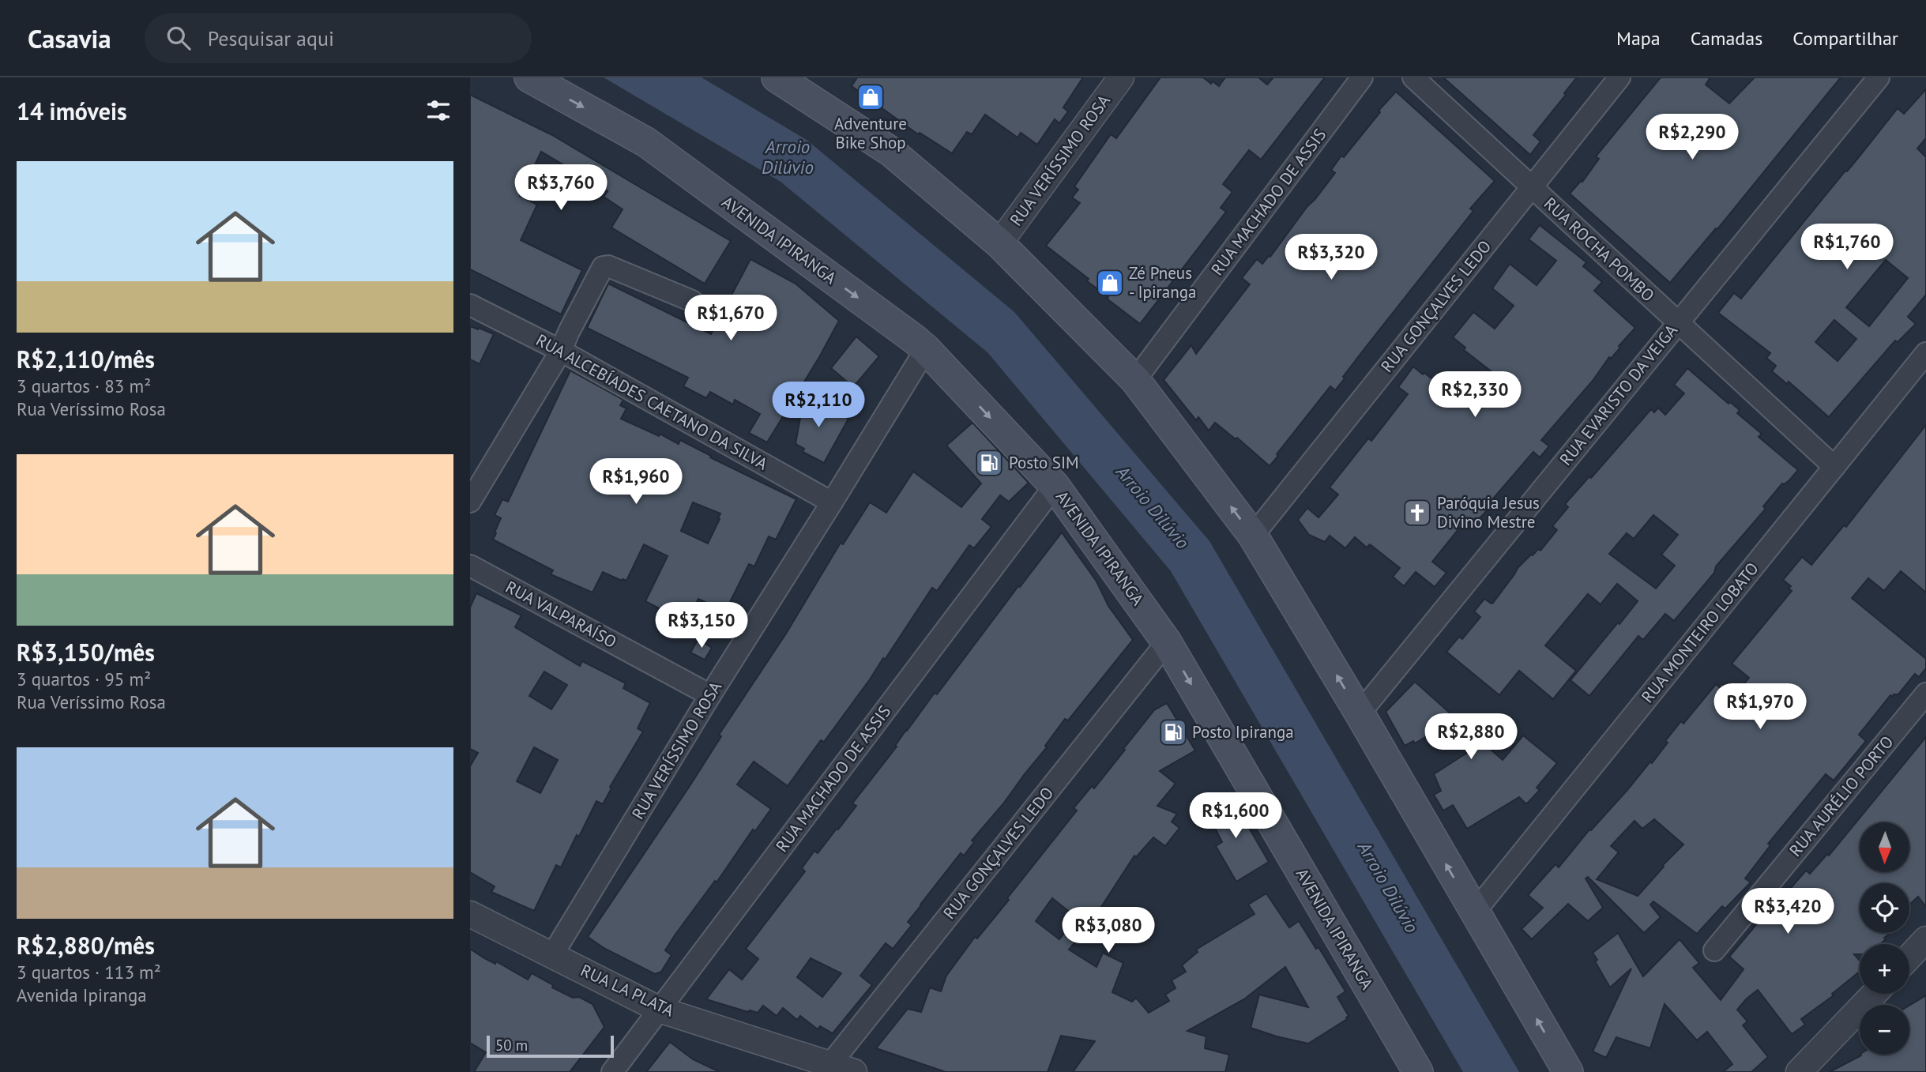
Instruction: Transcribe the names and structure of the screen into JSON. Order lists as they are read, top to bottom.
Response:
{
  "streets": {
    "main road": ["AVENIDA IPIRANGA"],
    "street": [
      "RUA VERÍSSIMO ROSA",
      "RUA MACHADO DE ASSIS",
      "RUA ROCHA POMBO",
      "RUA GONÇALVES LEDO",
      "RUA EVARISTO DA VEIGA",
      "RUA ALCEBÍADES CAETANO DA SILVA",
      "RUA VALPARAÍSO",
      "RUA MONTEIRO LOBATO",
      "RUA AURÉLIO PORTO",
      "RUA LA PLATA"
    ]
  },
  "crossings": [
    ["RUA VERÍSSIMO ROSA", "AVENIDA IPIRANGA"],
    ["RUA VERÍSSIMO ROSA", "RUA ALCEBÍADES CAETANO DA SILVA"],
    ["RUA VERÍSSIMO ROSA", "RUA VALPARAÍSO"],
    ["RUA VERÍSSIMO ROSA", "RUA LA PLATA"],
    ["RUA MACHADO DE ASSIS", "AVENIDA IPIRANGA"],
    ["RUA MACHADO DE ASSIS", "RUA LA PLATA"],
    ["AVENIDA IPIRANGA", "RUA GONÇALVES LEDO"],
    ["RUA ROCHA POMBO", "RUA GONÇALVES LEDO"],
    ["RUA ROCHA POMBO", "RUA EVARISTO DA VEIGA"],
    ["RUA ROCHA POMBO", "RUA MONTEIRO LOBATO"],
    ["RUA GONÇALVES LEDO", "RUA LA PLATA"]
  ],
  "water": ["Arroio Dilúvio"],
  "places": {
    "shop": ["Adventure Bike Shop", "Zé Pneus - Ipiranga"],
    "fuel station": ["Posto SIM", "Posto Ipiranga"],
    "church": ["Paróquia Jesus Divino Mestre"]
  },
  "scale_bar": "50 m",
  "north": "bottom",
  "page": {
    "header": "Casavia",
    "search": "Pesquisar aqui",
    "nav": ["Mapa", "Camadas", "Compartilhar"],
    "heading": "14 imóveis",
    "price": [
      "R$2,290",
      "R$3,760",
      "R$1,760",
      "R$3,320",
      "R$1,670",
      "R$2,330",
      "R$2,110",
      "R$1,960",
      "R$3,150",
      "R$1,970",
      "R$2,880",
      "R$1,600",
      "R$3,420",
      "R$3,080"
    ],
    "list": [
      {
        "name": "R$2,110/mês",
        "note": "3 quartos · 83 m² · Rua Veríssimo Rosa"
      },
      {
        "name": "R$3,150/mês",
        "note": "3 quartos · 95 m² · Rua Veríssimo Rosa"
      },
      {
        "name": "R$2,880/mês",
        "note": "3 quartos · 113 m² · Avenida Ipiranga"
      }
    ],
    "map_buttons": ["+", "−"],
    "scale": "50 m"
  }
}
